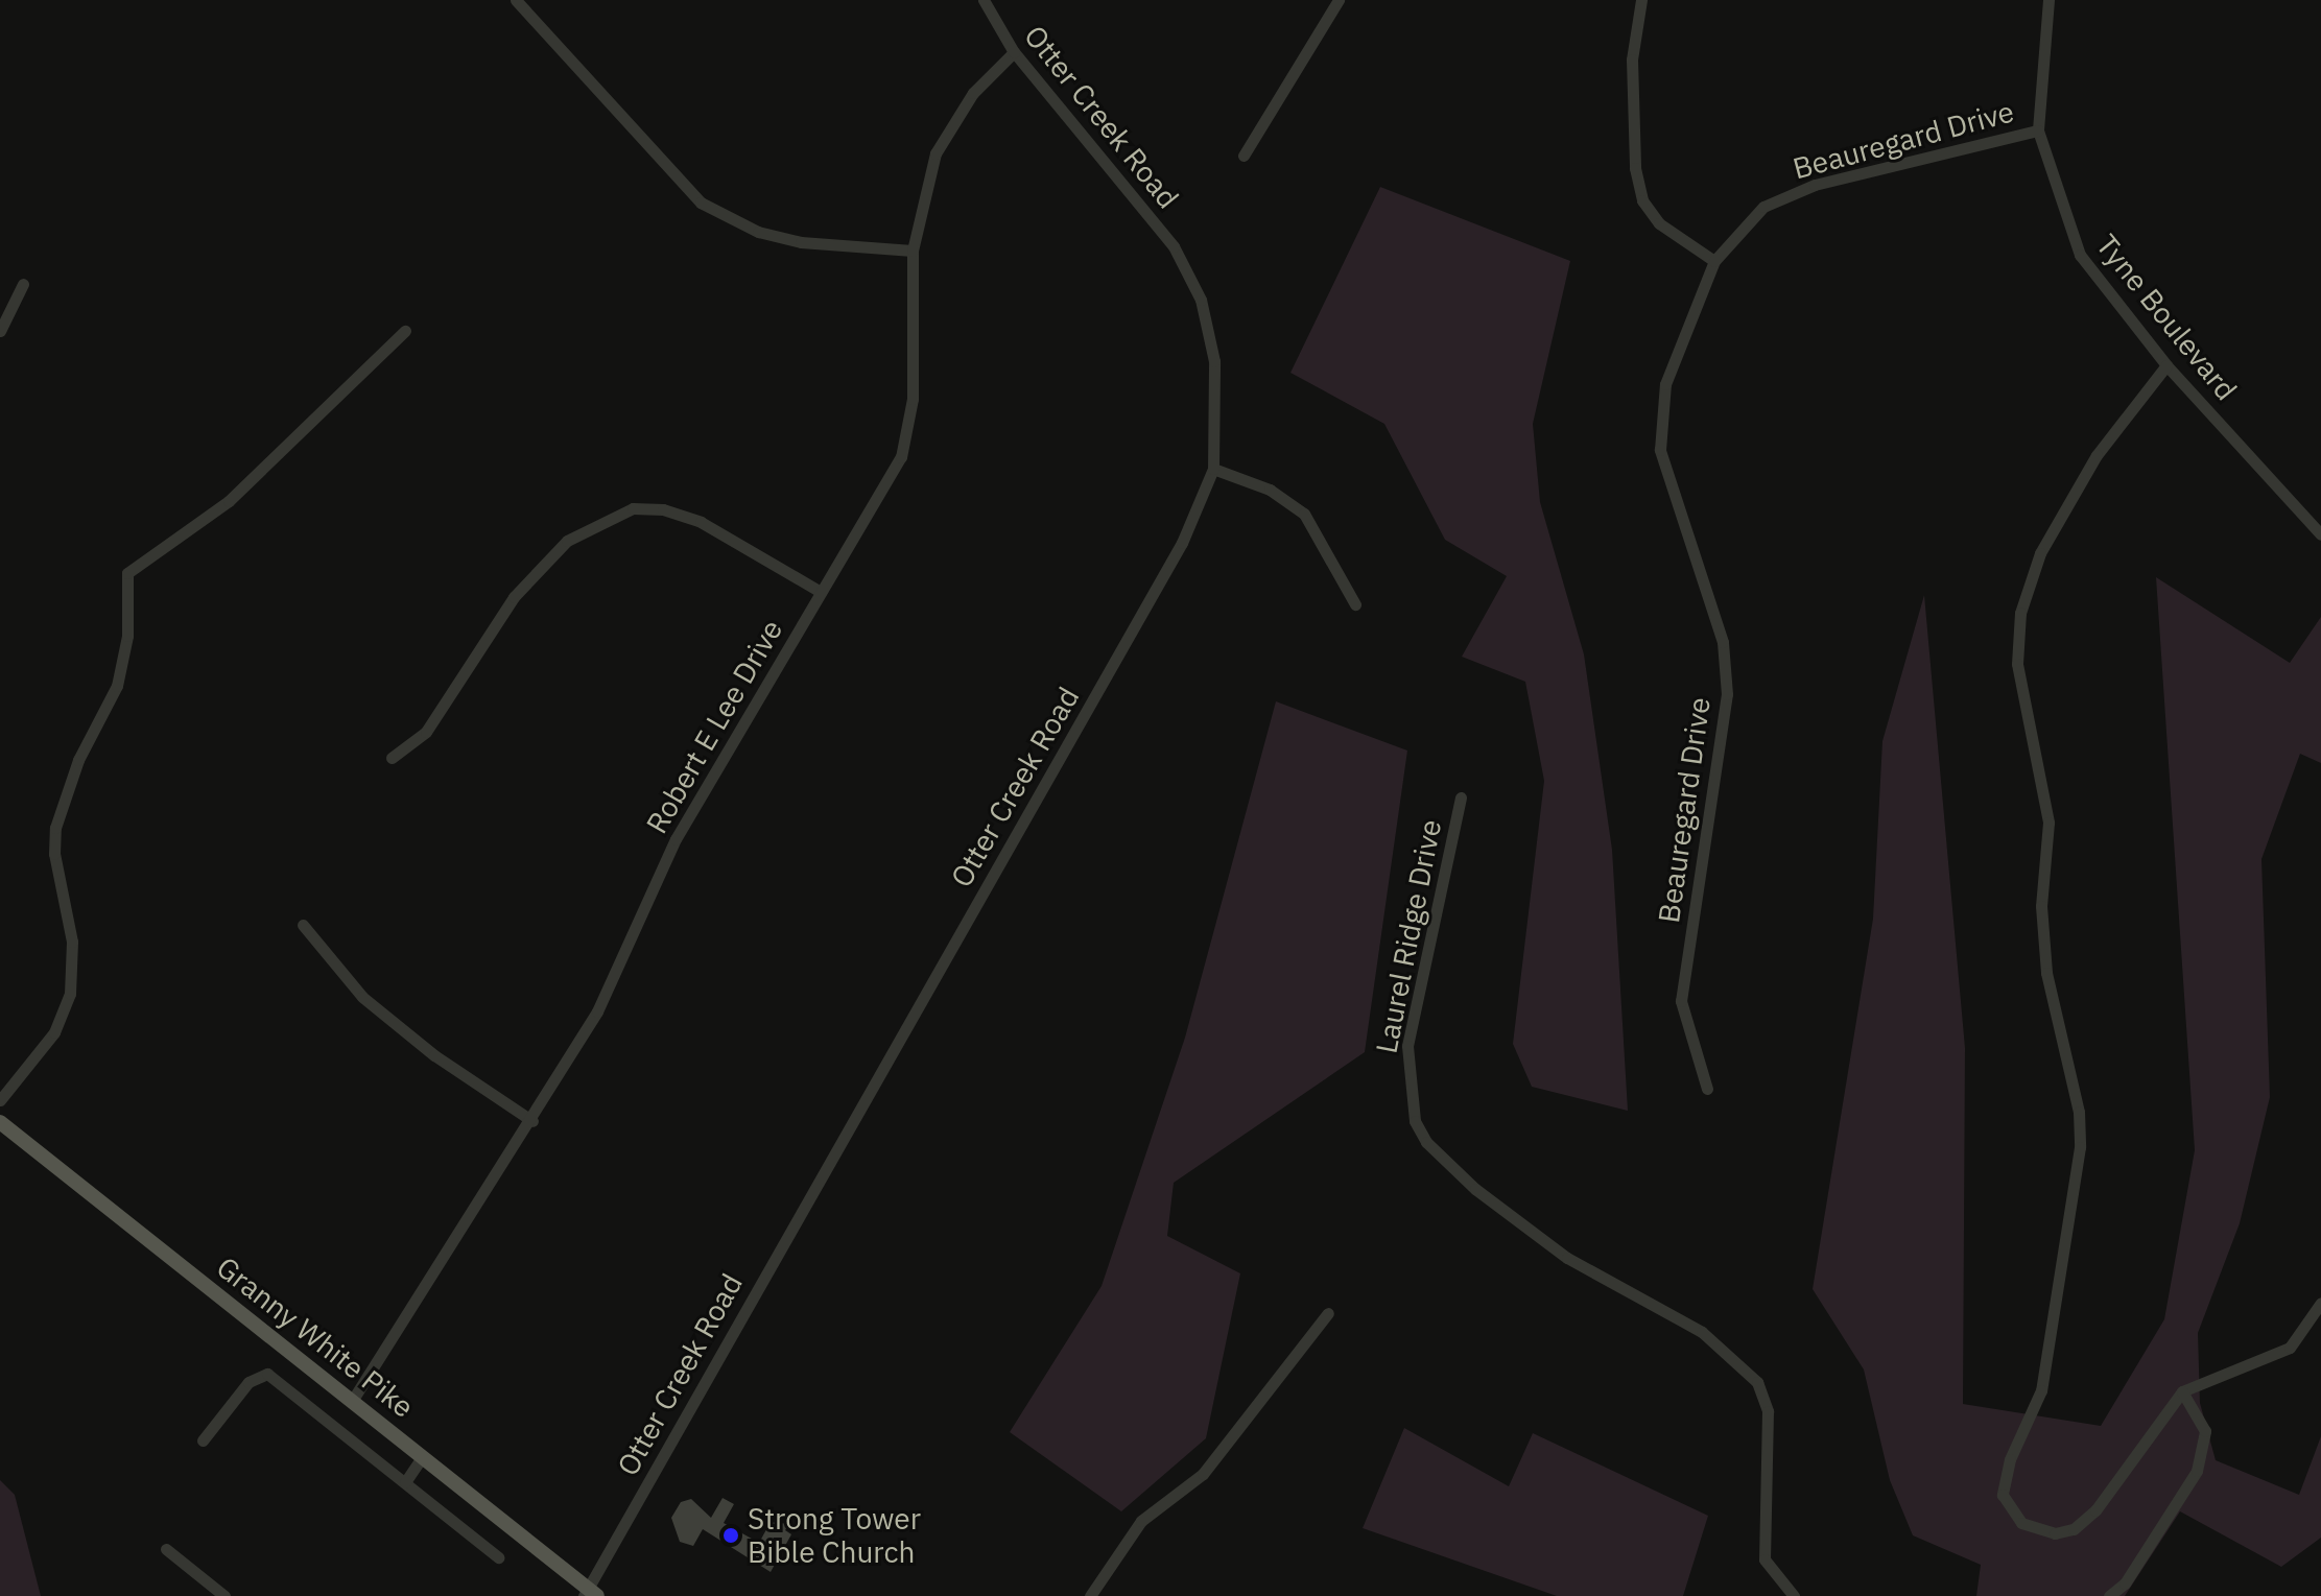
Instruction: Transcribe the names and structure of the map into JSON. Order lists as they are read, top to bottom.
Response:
{
  "streets": {
    "main road": ["Granny White Pike"],
    "street": [
      "Otter Creek Road",
      "Beauregard Drive",
      "Tyne Boulevard",
      "Robert E Lee Drive",
      "Laurel Ridge Drive"
    ]
  },
  "crossings": [
    ["Otter Creek Road", "Robert E Lee Drive"],
    ["Otter Creek Road", "Granny White Pike"],
    ["Beauregard Drive", "Tyne Boulevard"],
    ["Robert E Lee Drive", "Granny White Pike"]
  ],
  "places": ["Strong Tower Bible Church"]
}
